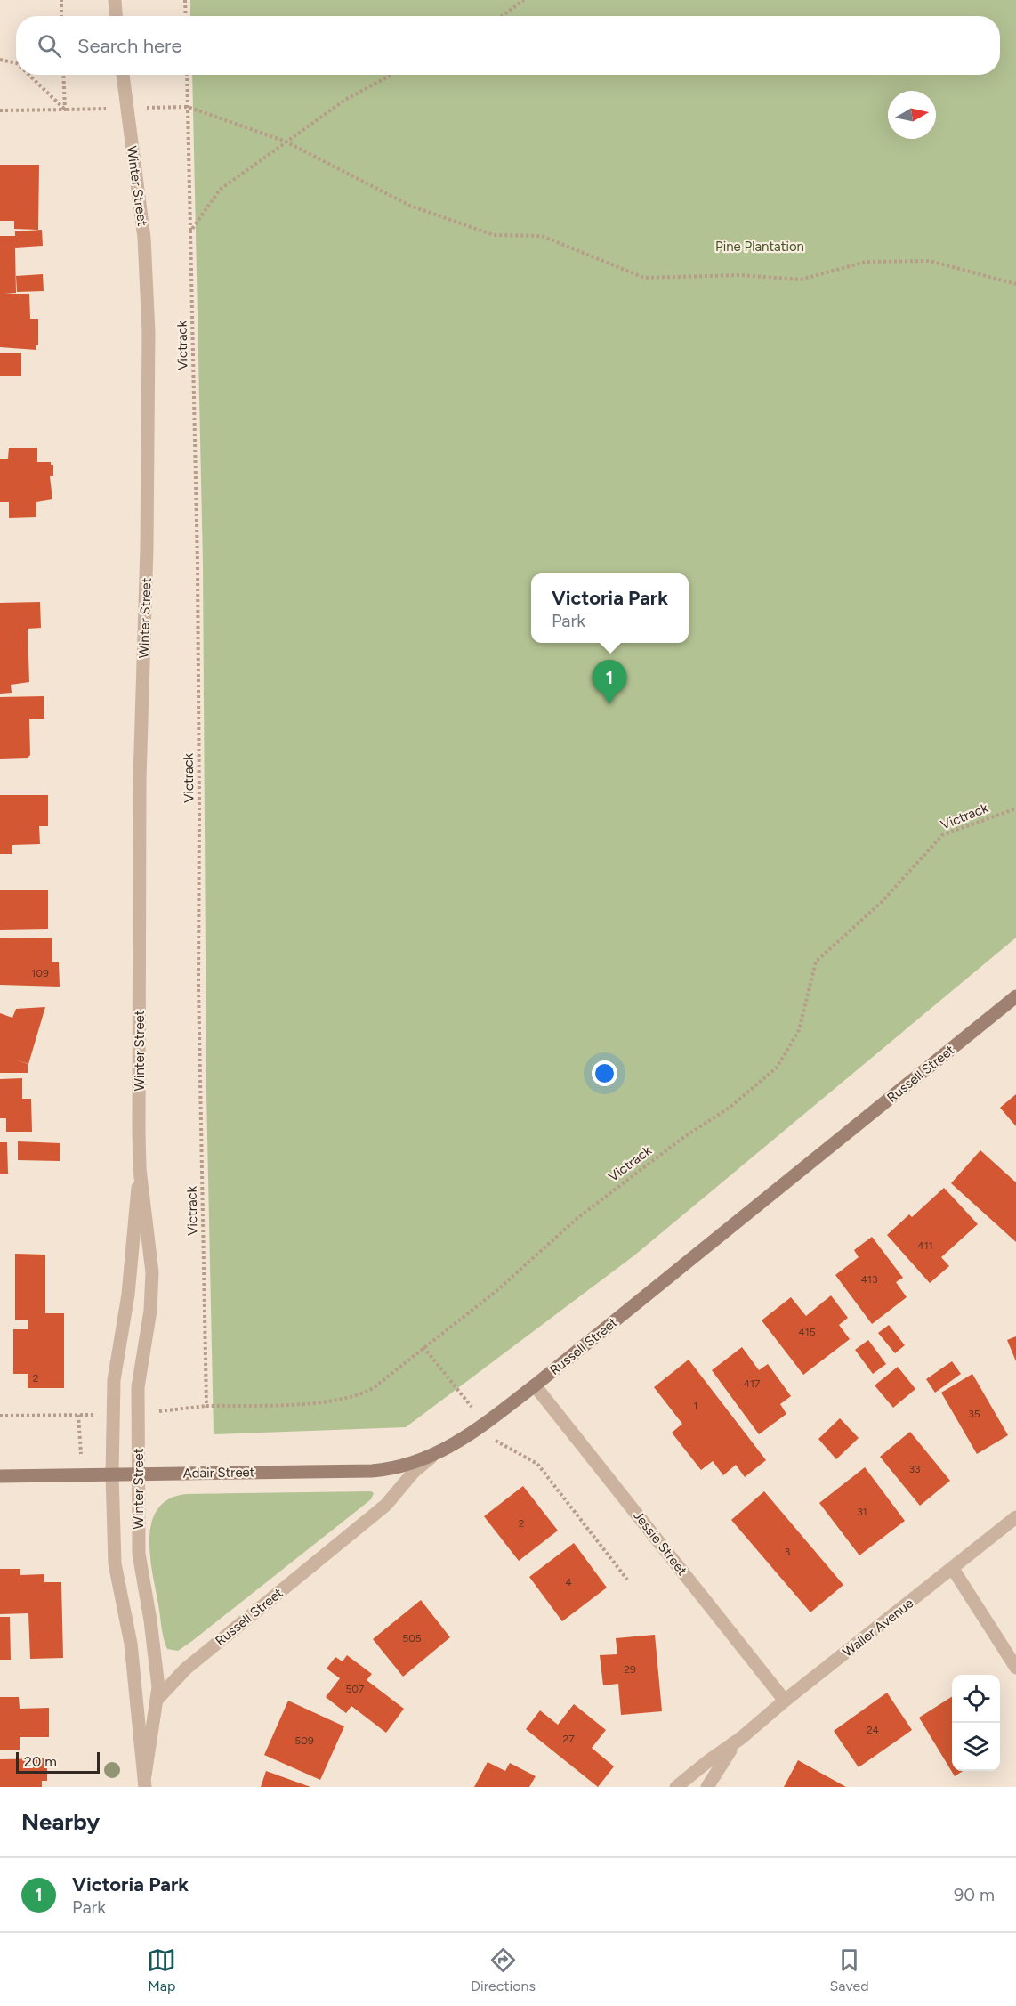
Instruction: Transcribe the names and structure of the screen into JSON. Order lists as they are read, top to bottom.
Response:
{
  "streets": {
    "street": [
      "Winter Street",
      "Russell Street",
      "Adair Street",
      "Jessie Street",
      "Waller Avenue"
    ],
    "path": ["Victrack"]
  },
  "crossings": [
    ["Winter Street", "Russell Street"],
    ["Winter Street", "Adair Street"],
    ["Russell Street", "Adair Street"],
    ["Russell Street", "Jessie Street"],
    ["Jessie Street", "Waller Avenue"]
  ],
  "parks": ["Pine Plantation"],
  "house_numbers": [
    "109",
    "411",
    "413",
    "415",
    "2",
    "417",
    "1",
    "35",
    "33",
    "31",
    "2",
    "3",
    "4",
    "505",
    "29",
    "507",
    "24",
    "27",
    "509"
  ],
  "scale_bar": "20 m",
  "north": "right",
  "page": {
    "search": "Search here",
    "popup": ["Victoria Park", "Park"],
    "pins": "1",
    "scale": "20 m",
    "heading": "Nearby",
    "list": [
      {
        "mark": "1",
        "name": "Victoria Park",
        "note": "Park",
        "value": "90 m"
      }
    ],
    "nav": ["Map", "Directions", "Saved"]
  }
}
